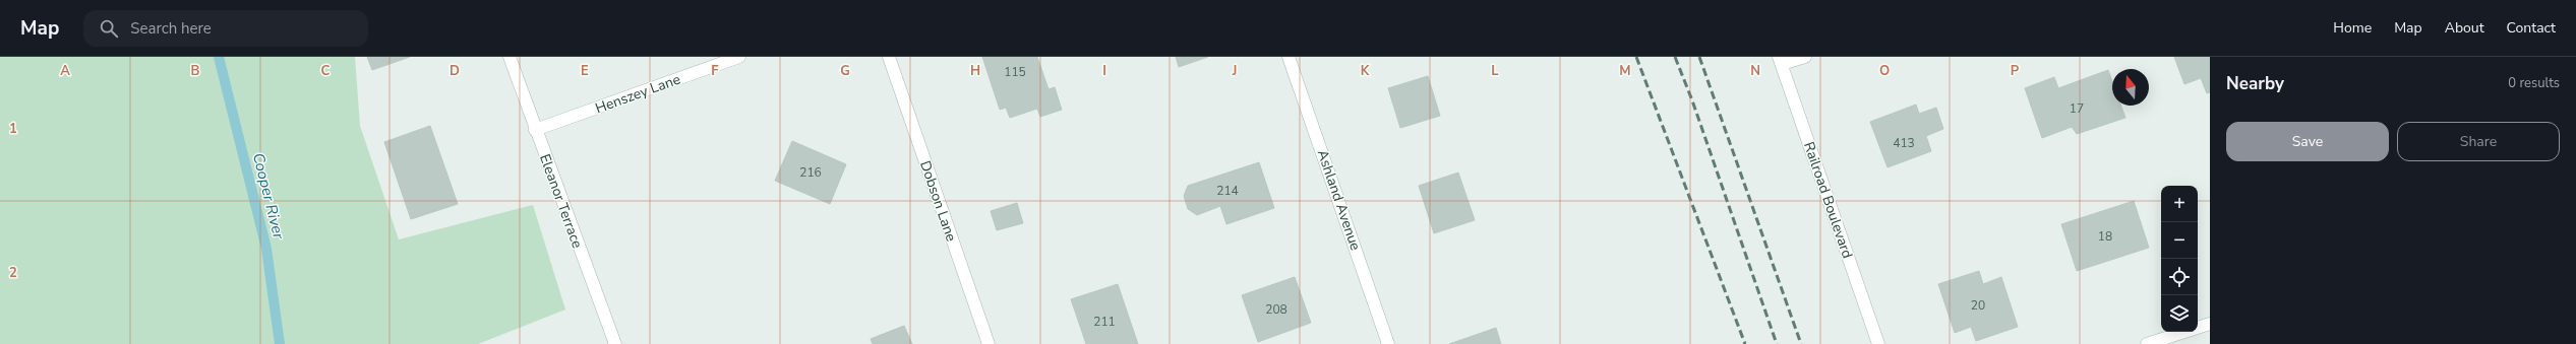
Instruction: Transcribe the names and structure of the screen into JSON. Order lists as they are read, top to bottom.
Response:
{
  "streets": {
    "street": [
      "Henszey Lane",
      "Ashland Avenue",
      "Railroad Boulevard",
      "Eleanor Terrace",
      "Dobson Lane"
    ]
  },
  "crossings": [
    ["Henszey Lane", "Eleanor Terrace"]
  ],
  "water": ["Cooper River"],
  "house_numbers": [
    "115",
    "17",
    "413",
    "216",
    "214",
    "18",
    "20",
    "208",
    "211"
  ],
  "north": "top",
  "page": {
    "header": "Map",
    "search": "Search here",
    "nav": [
      "Home",
      "Map",
      "About",
      "Contact"
    ],
    "heading": ["Nearby", "0 results"],
    "buttons": ["Save", "Share"],
    "map_buttons": ["+", "−"]
  },
  "grid": {
    "columns": [
      "A",
      "B",
      "C",
      "D",
      "E",
      "F",
      "G",
      "H",
      "I",
      "J",
      "K",
      "L",
      "M",
      "N",
      "O",
      "P"
    ],
    "rows": ["1", "2"]
  }
}
